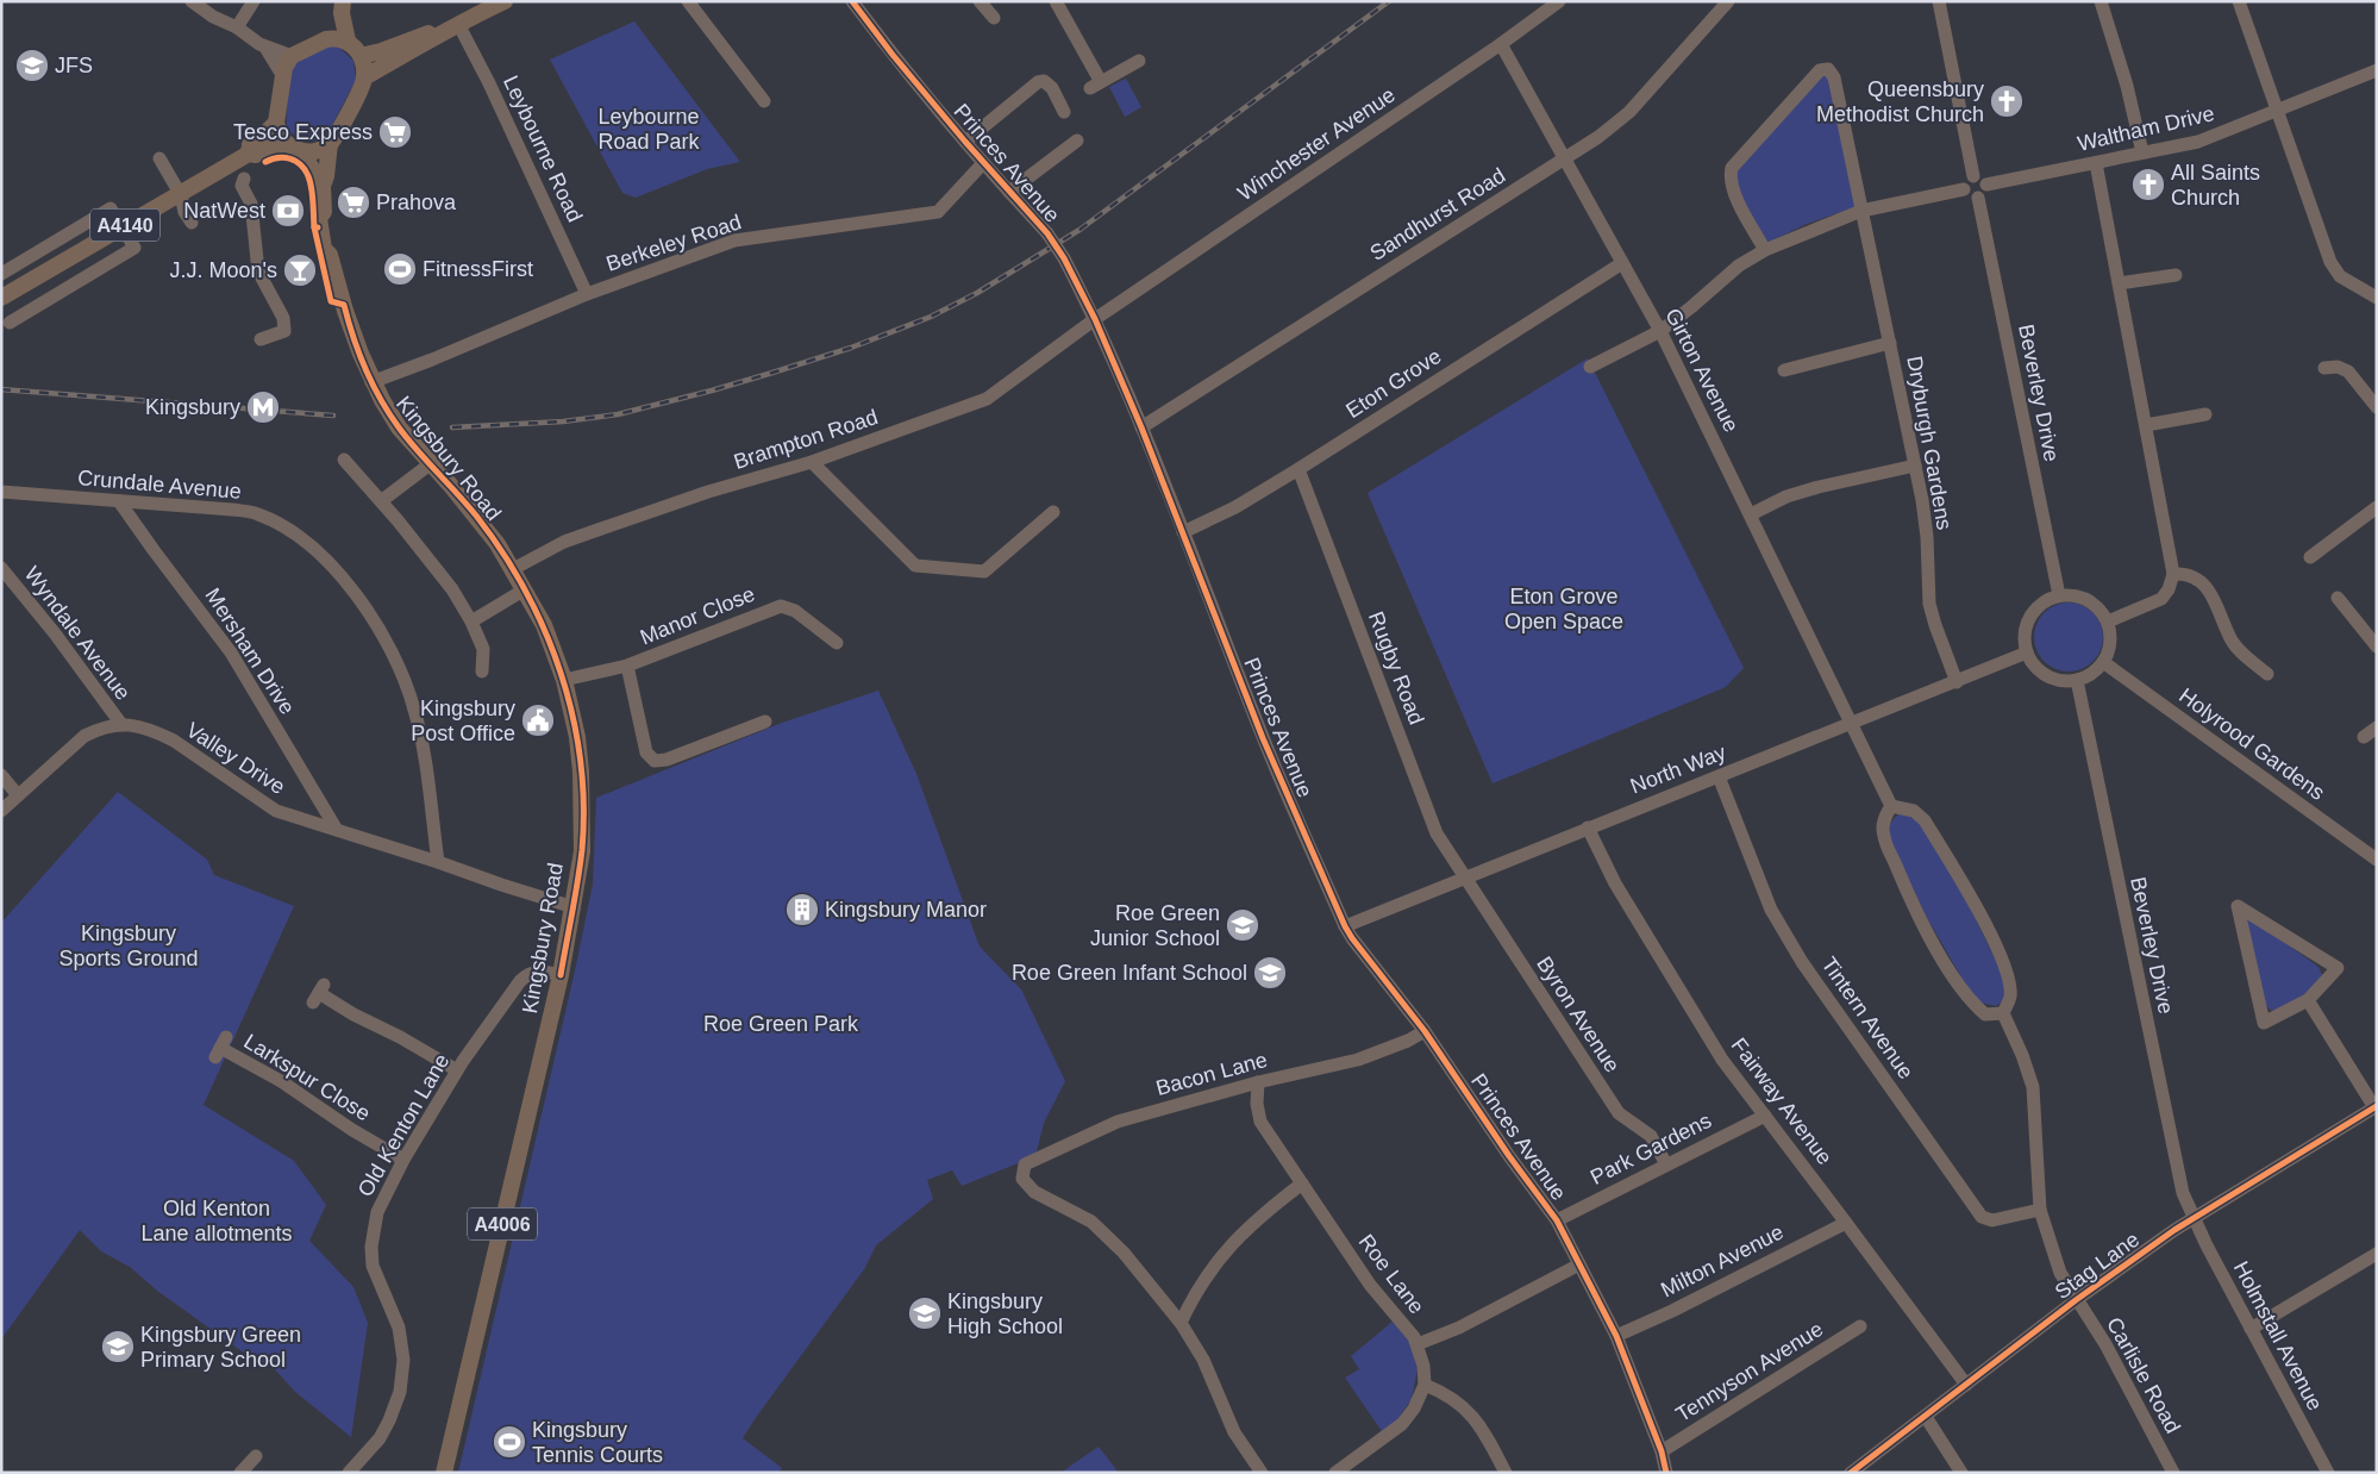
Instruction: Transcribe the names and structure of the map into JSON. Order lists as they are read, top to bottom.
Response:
{
  "streets": {
    "main road": ["A4140", "Kingsbury Road", "A4006"],
    "street": [
      "Waltham Drive",
      "Winchester Avenue",
      "Leybourne Road",
      "Princes Avenue",
      "Sandhurst Road",
      "Berkeley Road",
      "Girton Avenue",
      "Eton Grove",
      "Beverley Drive",
      "Brampton Road",
      "Dryburgh Gardens",
      "Crundale Avenue",
      "Manor Close",
      "Wyndale Avenue",
      "Mersham Drive",
      "Rugby Road",
      "Holyrood Gardens",
      "Valley Drive",
      "North Way",
      "Byron Avenue",
      "Tintern Avenue",
      "Bacon Lane",
      "Larkspur Close",
      "Fairway Avenue",
      "Old Kenton Lane",
      "Park Gardens",
      "Milton Avenue",
      "Stag Lane",
      "Roe Lane",
      "Holmstall Avenue",
      "Tennyson Avenue",
      "Carlisle Road"
    ]
  },
  "crossings": [
    ["Waltham Drive", "Beverley Drive"],
    ["Winchester Avenue", "Princes Avenue"],
    ["Winchester Avenue", "Girton Avenue"],
    ["Winchester Avenue", "Brampton Road"],
    ["Leybourne Road", "Berkeley Road"],
    ["Princes Avenue", "Sandhurst Road"],
    ["Princes Avenue", "Berkeley Road"],
    ["Princes Avenue", "Eton Grove"],
    ["Princes Avenue", "Brampton Road"],
    ["Princes Avenue", "North Way"],
    ["Princes Avenue", "Bacon Lane"],
    ["Princes Avenue", "Park Gardens"],
    ["Princes Avenue", "Milton Avenue"],
    ["Princes Avenue", "Tennyson Avenue"],
    ["Sandhurst Road", "Girton Avenue"],
    ["A4140", "Kingsbury Road"],
    ["Berkeley Road", "Kingsbury Road"],
    ["Girton Avenue", "Eton Grove"],
    ["Girton Avenue", "North Way"],
    ["Eton Grove", "Rugby Road"],
    ["Beverley Drive", "Holyrood Gardens"],
    ["Beverley Drive", "North Way"],
    ["Beverley Drive", "Stag Lane"],
    ["Beverley Drive", "Holmstall Avenue"],
    ["Brampton Road", "Kingsbury Road"],
    ["Dryburgh Gardens", "North Way"],
    ["Kingsbury Road", "Manor Close"],
    ["Kingsbury Road", "Valley Drive"],
    ["Kingsbury Road", "Old Kenton Lane"],
    ["Crundale Avenue", "Mersham Drive"],
    ["Crundale Avenue", "Valley Drive"],
    ["Wyndale Avenue", "Valley Drive"],
    ["Mersham Drive", "Valley Drive"],
    ["Rugby Road", "North Way"],
    ["Rugby Road", "Byron Avenue"],
    ["Holyrood Gardens", "North Way"],
    ["North Way", "Byron Avenue"],
    ["North Way", "Tintern Avenue"],
    ["North Way", "Fairway Avenue"],
    ["Byron Avenue", "Park Gardens"],
    ["Tintern Avenue", "Carlisle Road"],
    ["Bacon Lane", "Roe Lane"],
    ["Larkspur Close", "Old Kenton Lane"],
    ["Fairway Avenue", "Park Gardens"],
    ["Fairway Avenue", "Milton Avenue"],
    ["Fairway Avenue", "Stag Lane"],
    ["Stag Lane", "Holmstall Avenue"],
    ["Stag Lane", "Carlisle Road"]
  ],
  "parks": [
    "Leybourne Road Park",
    "Eton Grove Open Space",
    "Kingsbury Sports Ground",
    "Roe Green Park",
    "Old Kenton Lane allotments"
  ],
  "places": {
    "school or university": [
      "JFS",
      "Roe Green Junior School",
      "Roe Green Infant School",
      "Kingsbury High School",
      "Kingsbury Green Primary School"
    ],
    "church": ["Queensbury Methodist Church", "All Saints Church"],
    "supermarket": ["Tesco Express", "Prahova"],
    "bank": ["NatWest"],
    "sports": ["FitnessFirst", "Kingsbury Tennis Courts"],
    "bar": ["J.J. Moon's"],
    "metro station": ["Kingsbury"],
    "public building": ["Kingsbury Post Office"],
    "building": ["Kingsbury Manor"]
  }
}
